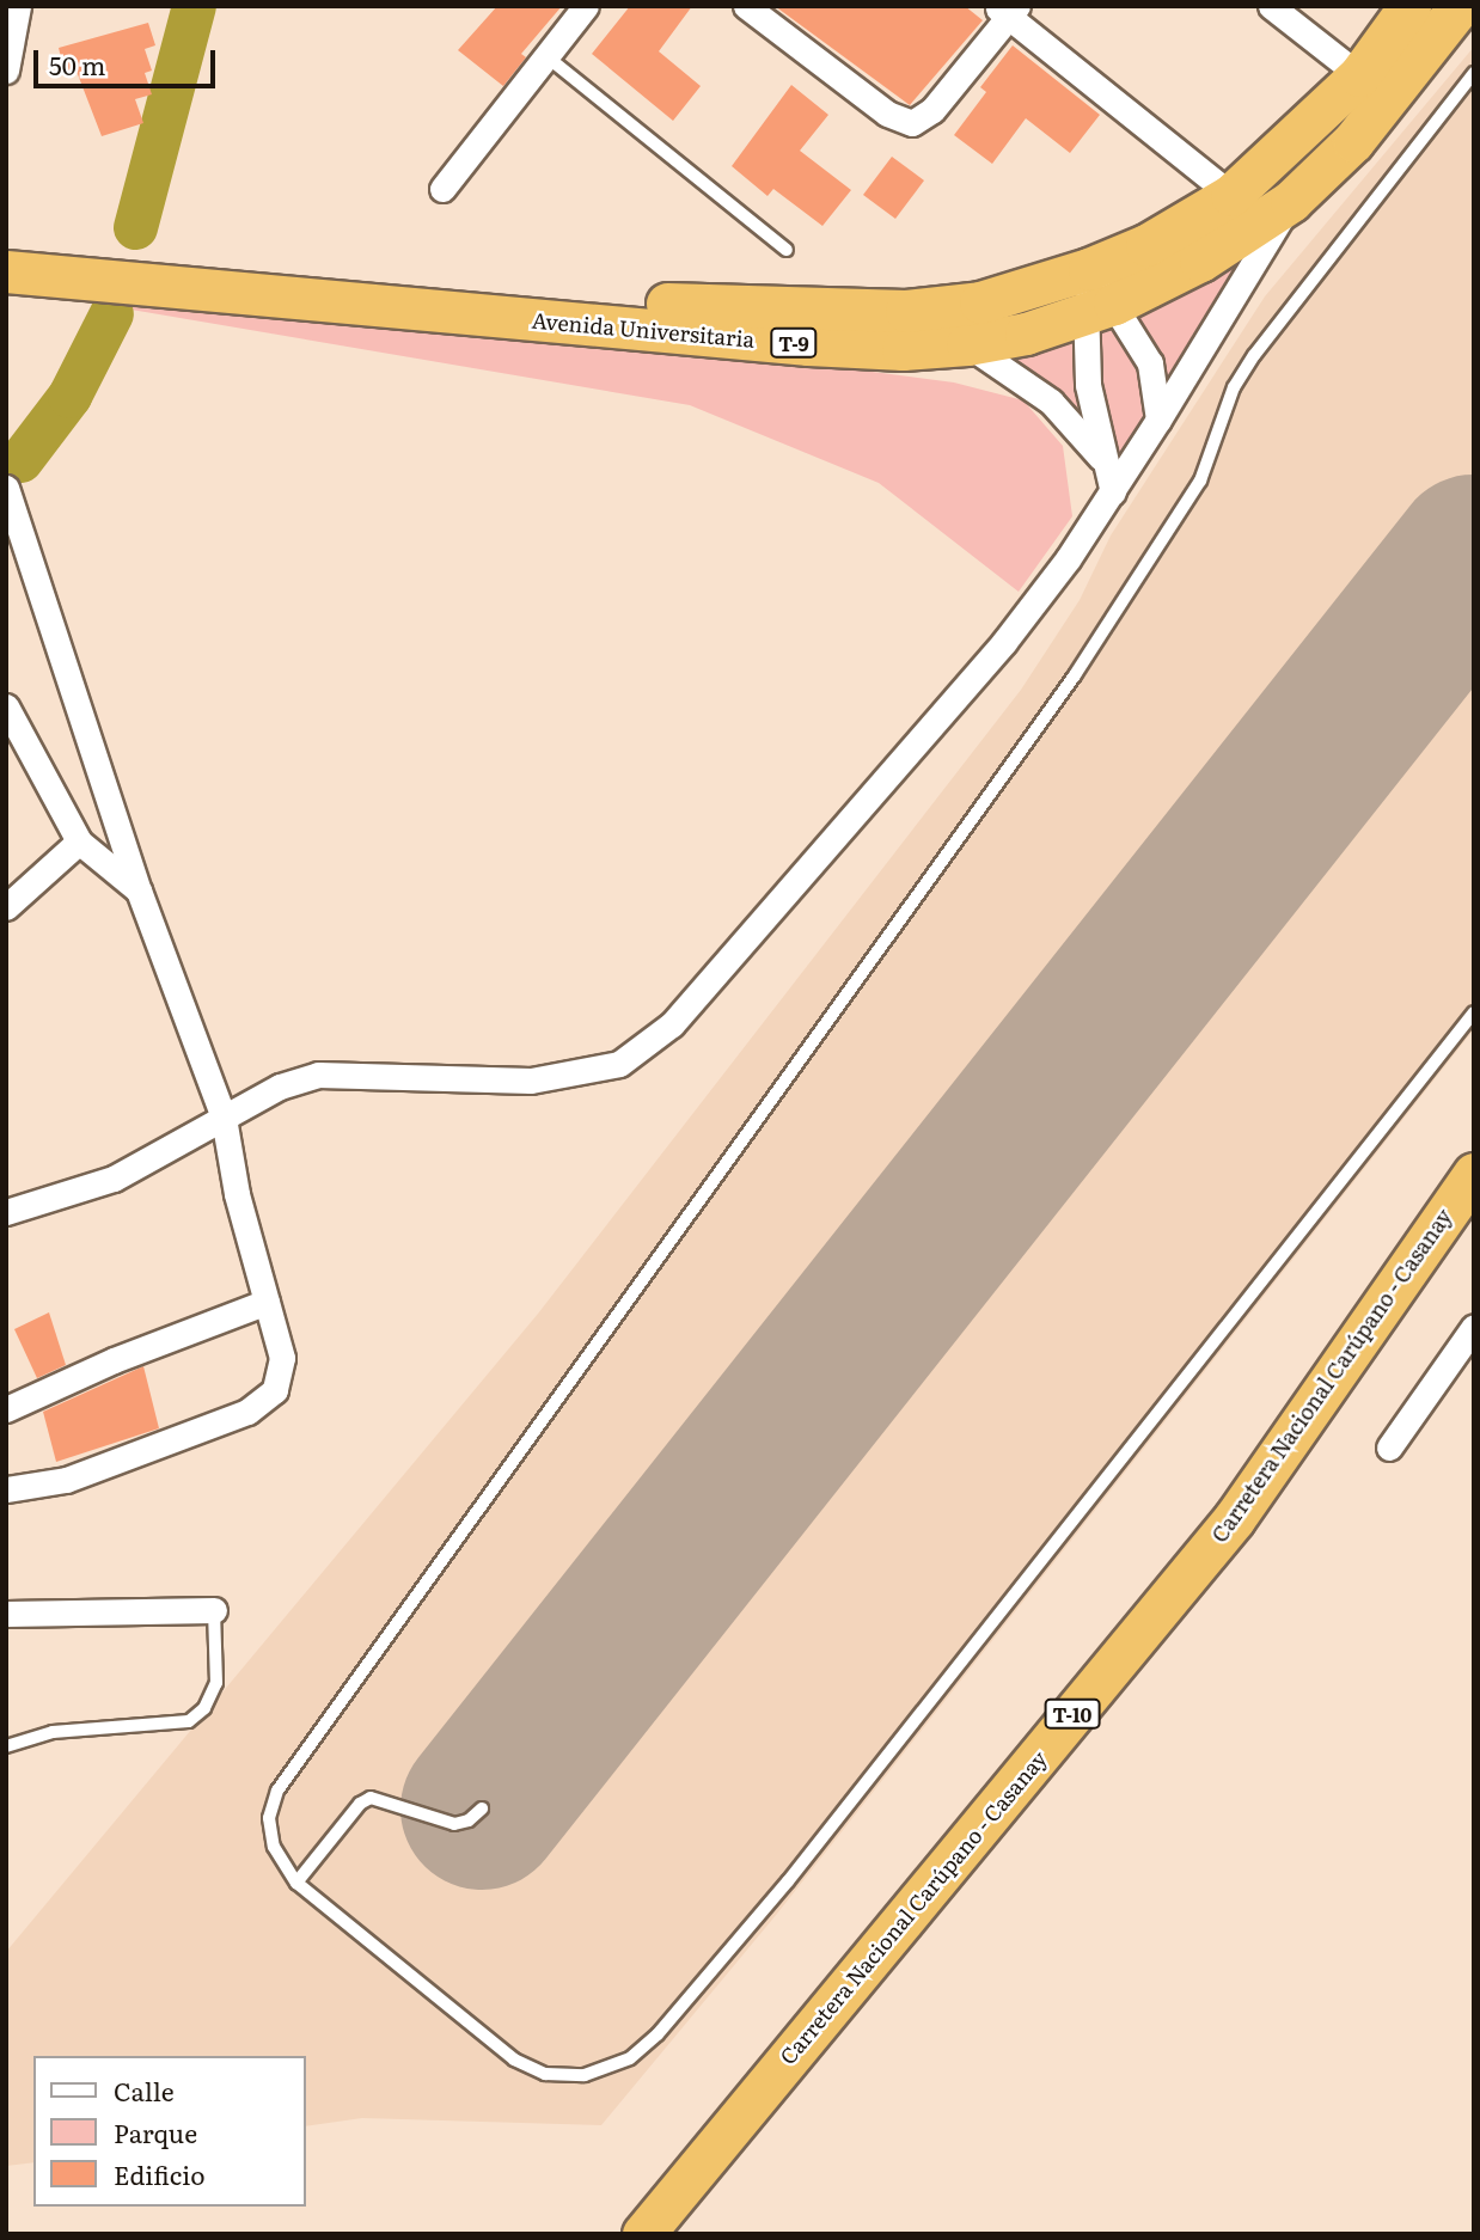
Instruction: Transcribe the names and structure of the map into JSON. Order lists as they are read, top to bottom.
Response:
{
  "streets": {
    "highway": [
      "Avenida Universitaria",
      "T-9",
      "Carretera Nacional Carúpano - Casanay",
      "T-10"
    ]
  },
  "legend": ["Calle", "Parque", "Edificio"],
  "scale_bar": "50 m"
}
